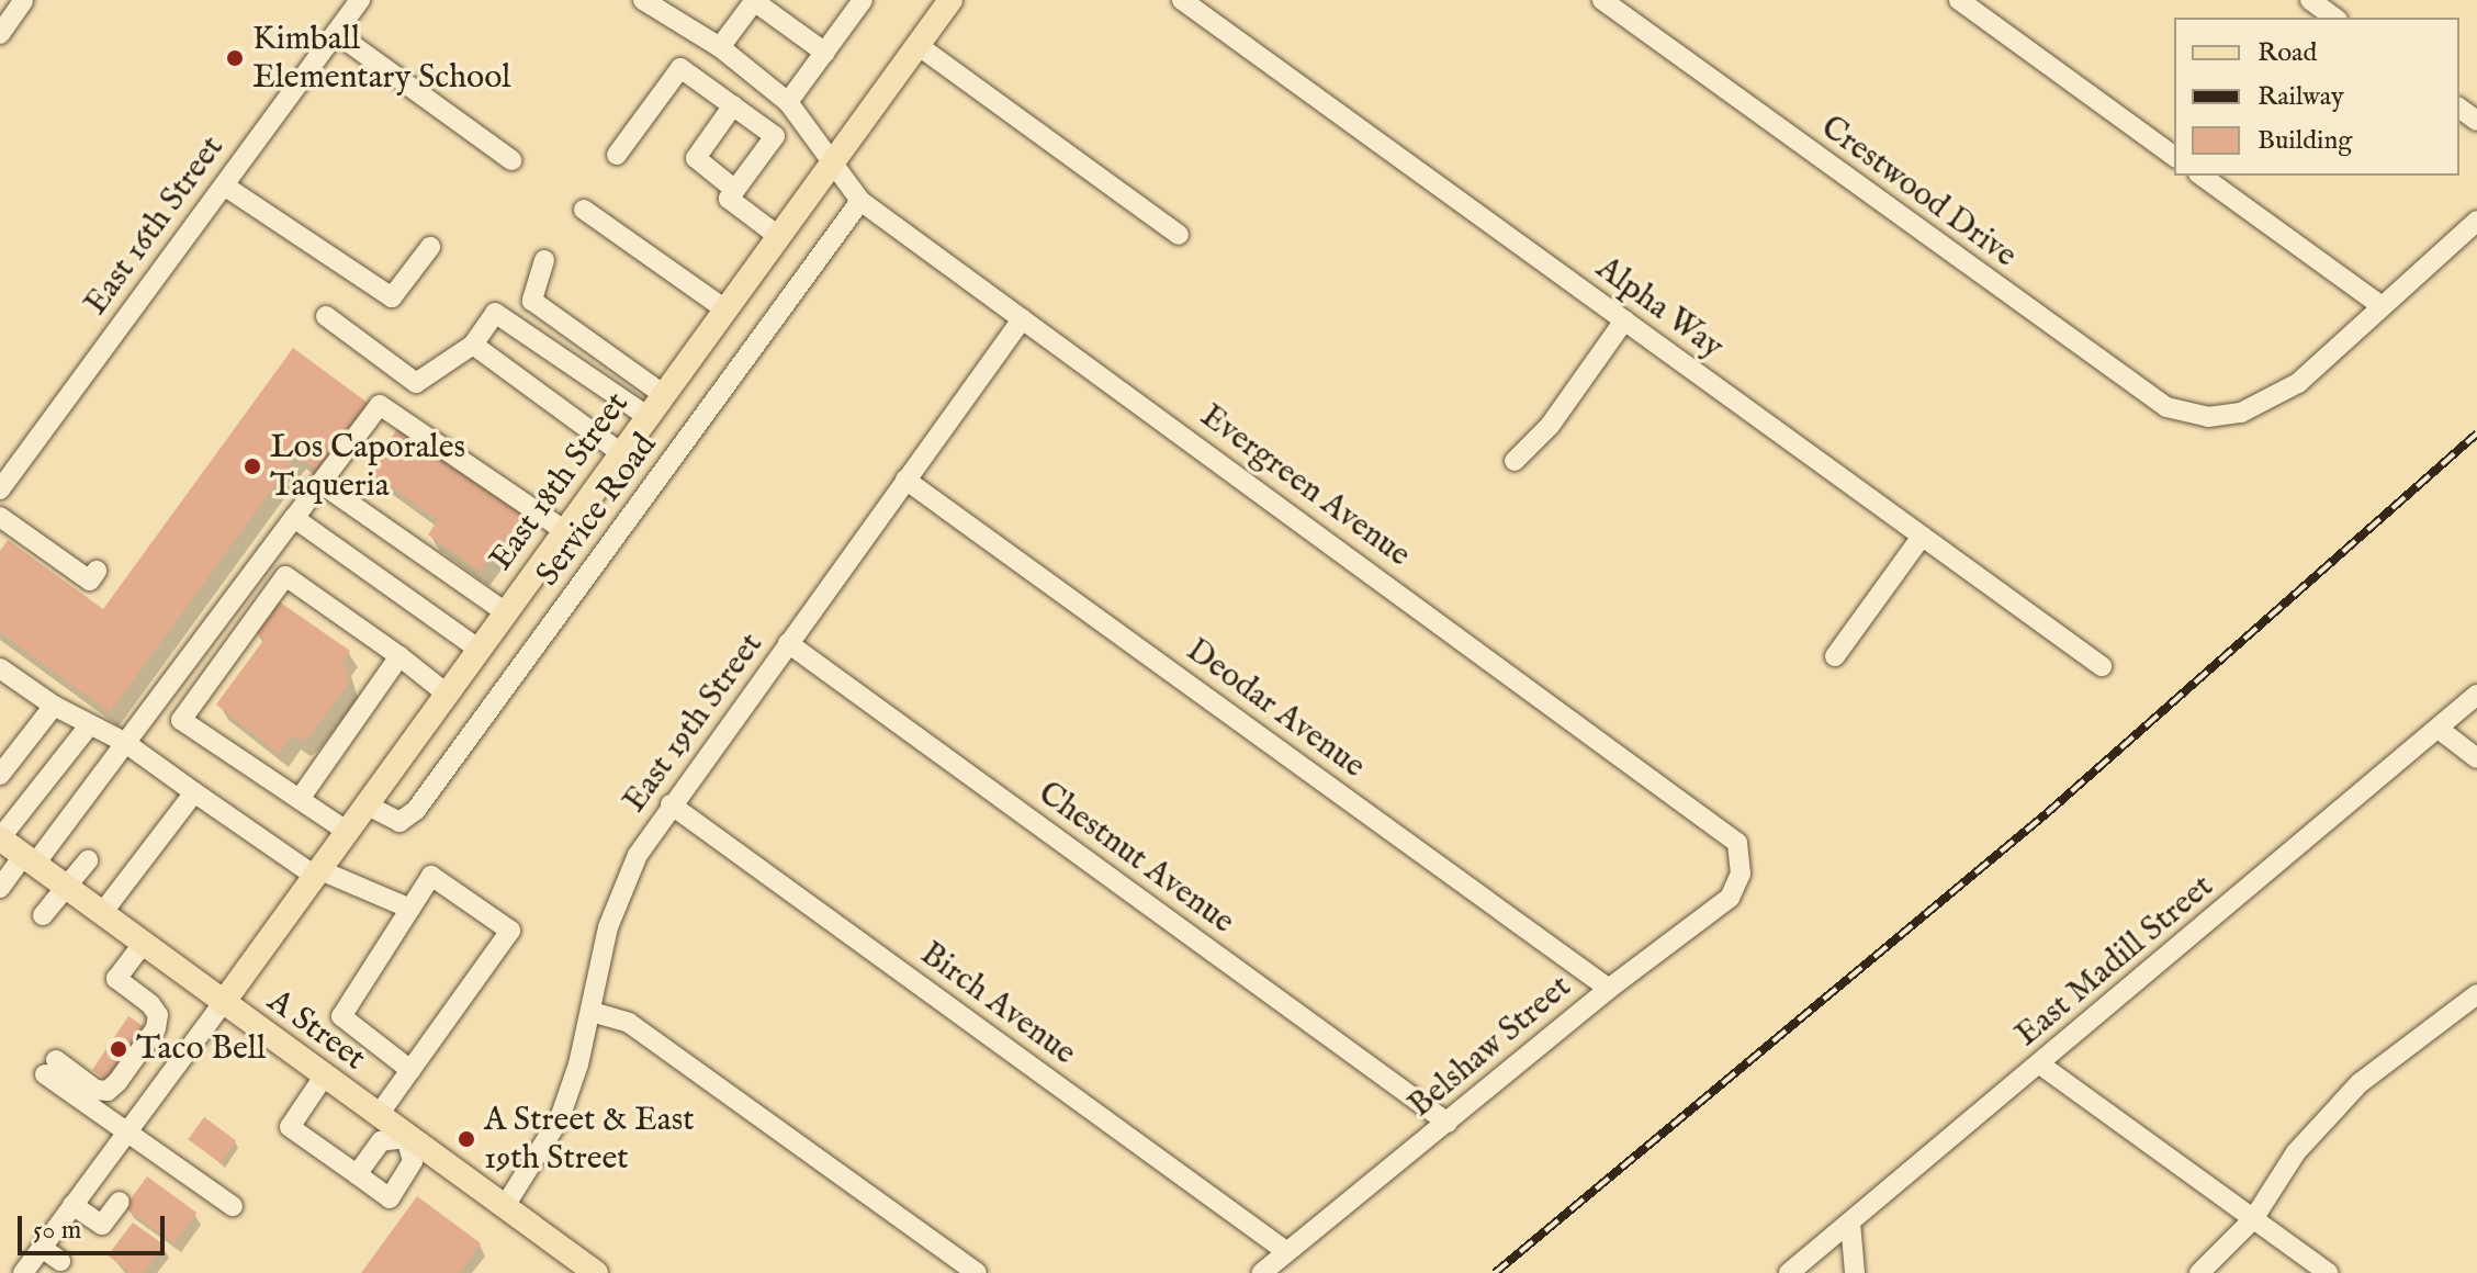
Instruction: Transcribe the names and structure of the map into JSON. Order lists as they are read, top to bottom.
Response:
{
  "streets": {
    "main road": ["East 18th Street", "A Street"],
    "street": [
      "Crestwood Drive",
      "East 16th Street",
      "Alpha Way",
      "Evergreen Avenue",
      "Service Road",
      "Deodar Avenue",
      "East 19th Street",
      "Chestnut Avenue",
      "East Madill Street",
      "Birch Avenue",
      "Belshaw Street"
    ]
  },
  "crossings": [
    ["East 18th Street", "Evergreen Avenue"],
    ["East 18th Street", "Service Road"],
    ["East 18th Street", "A Street"],
    ["Evergreen Avenue", "Service Road"],
    ["Evergreen Avenue", "East 19th Street"],
    ["Evergreen Avenue", "Belshaw Street"],
    ["Deodar Avenue", "East 19th Street"],
    ["Deodar Avenue", "Belshaw Street"],
    ["East 19th Street", "Chestnut Avenue"],
    ["East 19th Street", "Birch Avenue"],
    ["East 19th Street", "A Street"],
    ["Chestnut Avenue", "Belshaw Street"],
    ["Birch Avenue", "Belshaw Street"]
  ],
  "places": [
    "Kimball Elementary School",
    "Los Caporales Taqueria",
    "Taco Bell",
    "A Street & East 19th Street"
  ],
  "legend": ["Road", "Railway", "Building"],
  "scale_bar": "50 m"
}
